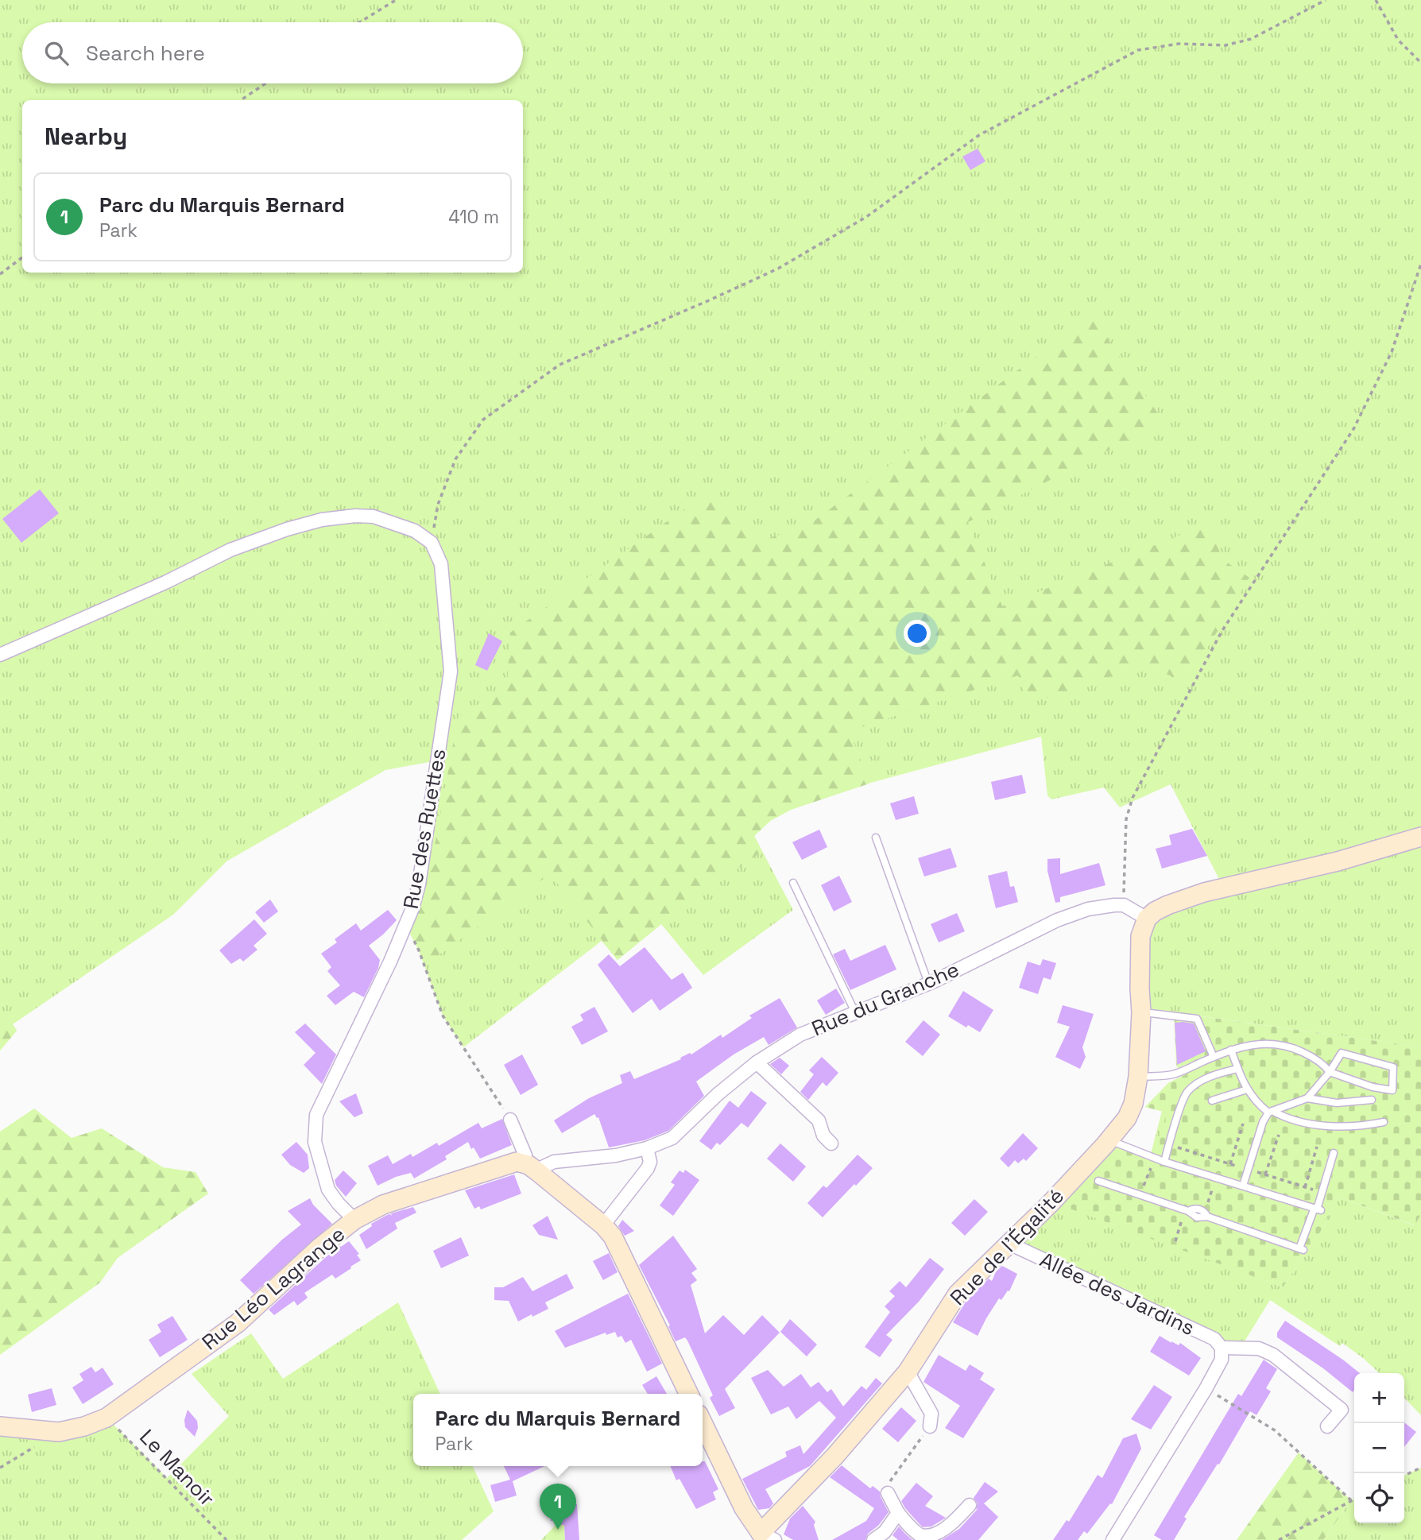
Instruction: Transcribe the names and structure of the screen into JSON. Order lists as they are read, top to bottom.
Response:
{
  "streets": {
    "street": [
      "Rue des Ruettes",
      "Rue du Granche",
      "Rue de l'Égalité",
      "Rue Léo Lagrange",
      "Allée des Jardins"
    ],
    "path": ["Le Manoir"]
  },
  "crossings": [
    ["Rue des Ruettes", "Rue Léo Lagrange"],
    ["Rue du Granche", "Rue Léo Lagrange"],
    ["Rue de l'Égalité", "Allée des Jardins"],
    ["Rue Léo Lagrange", "Le Manoir"]
  ],
  "page": {
    "search": "Search here",
    "heading": "Nearby",
    "list": [
      {
        "mark": "1",
        "name": "Parc du Marquis Bernard",
        "note": "Park",
        "value": "410 m"
      }
    ],
    "map_buttons": ["+", "−"],
    "popup": ["Parc du Marquis Bernard", "Park"],
    "pins": "1"
  }
}
